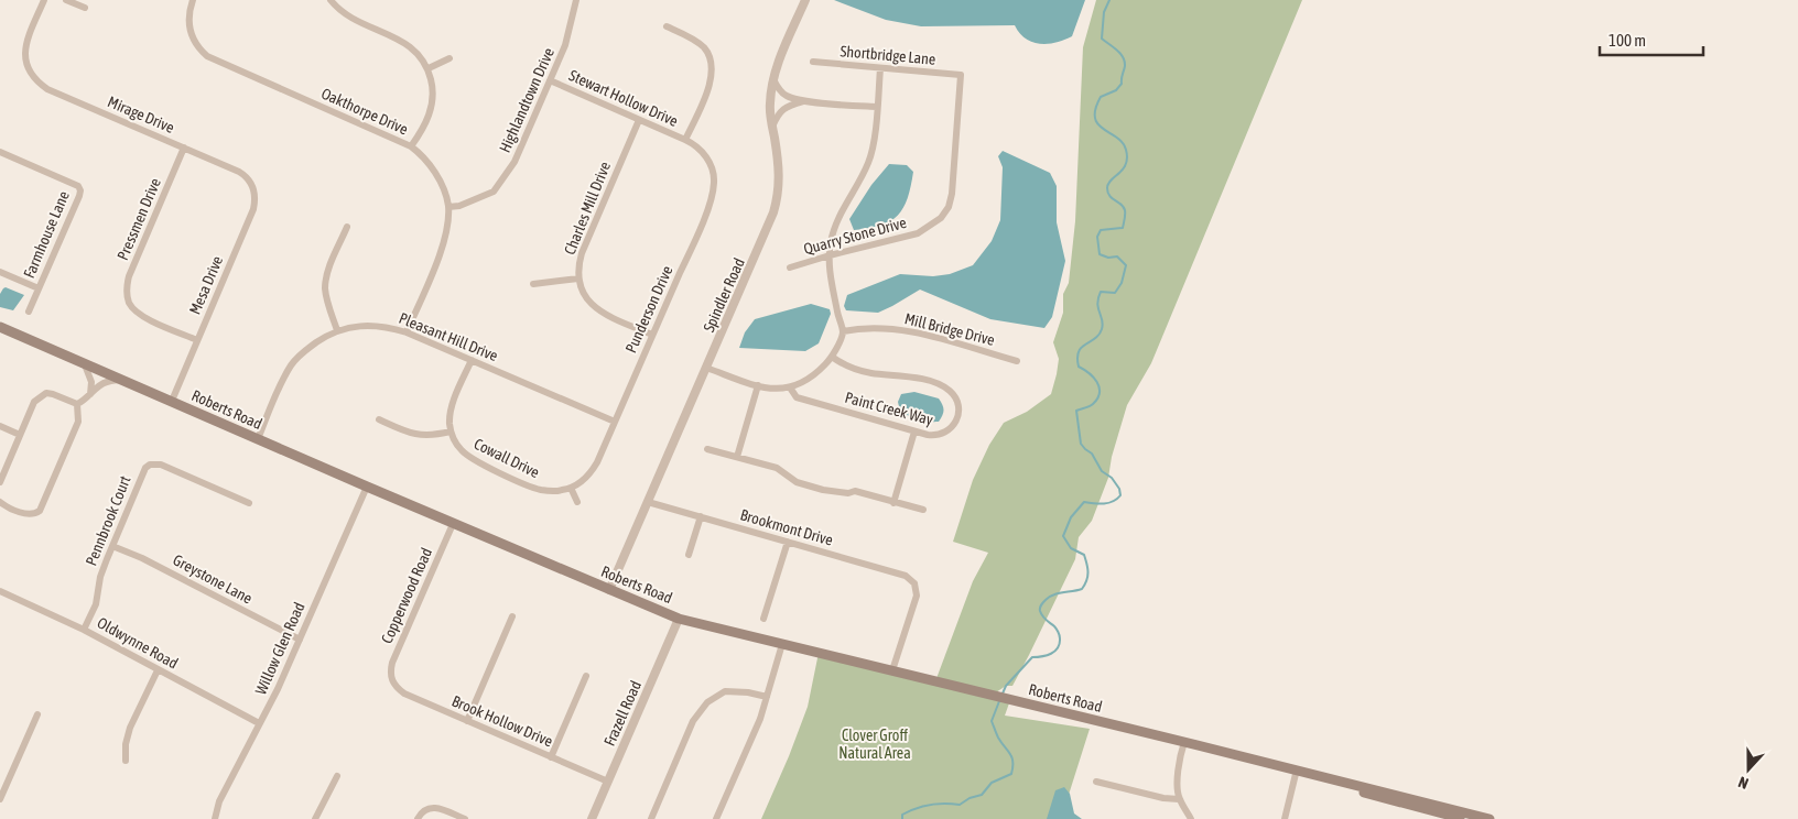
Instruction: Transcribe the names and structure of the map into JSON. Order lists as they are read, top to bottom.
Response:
{
  "streets": {
    "main road": ["Roberts Road"],
    "street": [
      "Shortbridge Lane",
      "Stewart Hollow Drive",
      "Highlandtown Drive",
      "Oakthorpe Drive",
      "Mirage Drive",
      "Charles Mill Drive",
      "Pressmen Drive",
      "Farmhouse Lane",
      "Quarry Stone Drive",
      "Mesa Drive",
      "Spindler Road",
      "Punderson Drive",
      "Mill Bridge Drive",
      "Pleasant Hill Drive",
      "Paint Creek Way",
      "Cowall Drive",
      "Pennbrook Court",
      "Brookmont Drive",
      "Greystone Lane",
      "Copperwood Road",
      "Oldwynne Road",
      "Willow Glen Road",
      "Frazell Road",
      "Brook Hollow Drive"
    ]
  },
  "crossings": [
    ["Shortbridge Lane", "Quarry Stone Drive"],
    ["Stewart Hollow Drive", "Highlandtown Drive"],
    ["Stewart Hollow Drive", "Charles Mill Drive"],
    ["Stewart Hollow Drive", "Punderson Drive"],
    ["Highlandtown Drive", "Oakthorpe Drive"],
    ["Oakthorpe Drive", "Pleasant Hill Drive"],
    ["Mirage Drive", "Pressmen Drive"],
    ["Mirage Drive", "Mesa Drive"],
    ["Charles Mill Drive", "Punderson Drive"],
    ["Pressmen Drive", "Mesa Drive"],
    ["Mesa Drive", "Roberts Road"],
    ["Spindler Road", "Roberts Road"],
    ["Spindler Road", "Brookmont Drive"],
    ["Punderson Drive", "Pleasant Hill Drive"],
    ["Punderson Drive", "Cowall Drive"],
    ["Pleasant Hill Drive", "Roberts Road"],
    ["Roberts Road", "Brookmont Drive"],
    ["Roberts Road", "Copperwood Road"],
    ["Roberts Road", "Willow Glen Road"],
    ["Roberts Road", "Frazell Road"],
    ["Pennbrook Court", "Greystone Lane"],
    ["Pennbrook Court", "Oldwynne Road"],
    ["Greystone Lane", "Willow Glen Road"],
    ["Copperwood Road", "Brook Hollow Drive"],
    ["Oldwynne Road", "Willow Glen Road"],
    ["Frazell Road", "Brook Hollow Drive"]
  ],
  "parks": ["Clover Groff Natural Area"],
  "scale_bar": "100 m",
  "north": "bottom"
}
